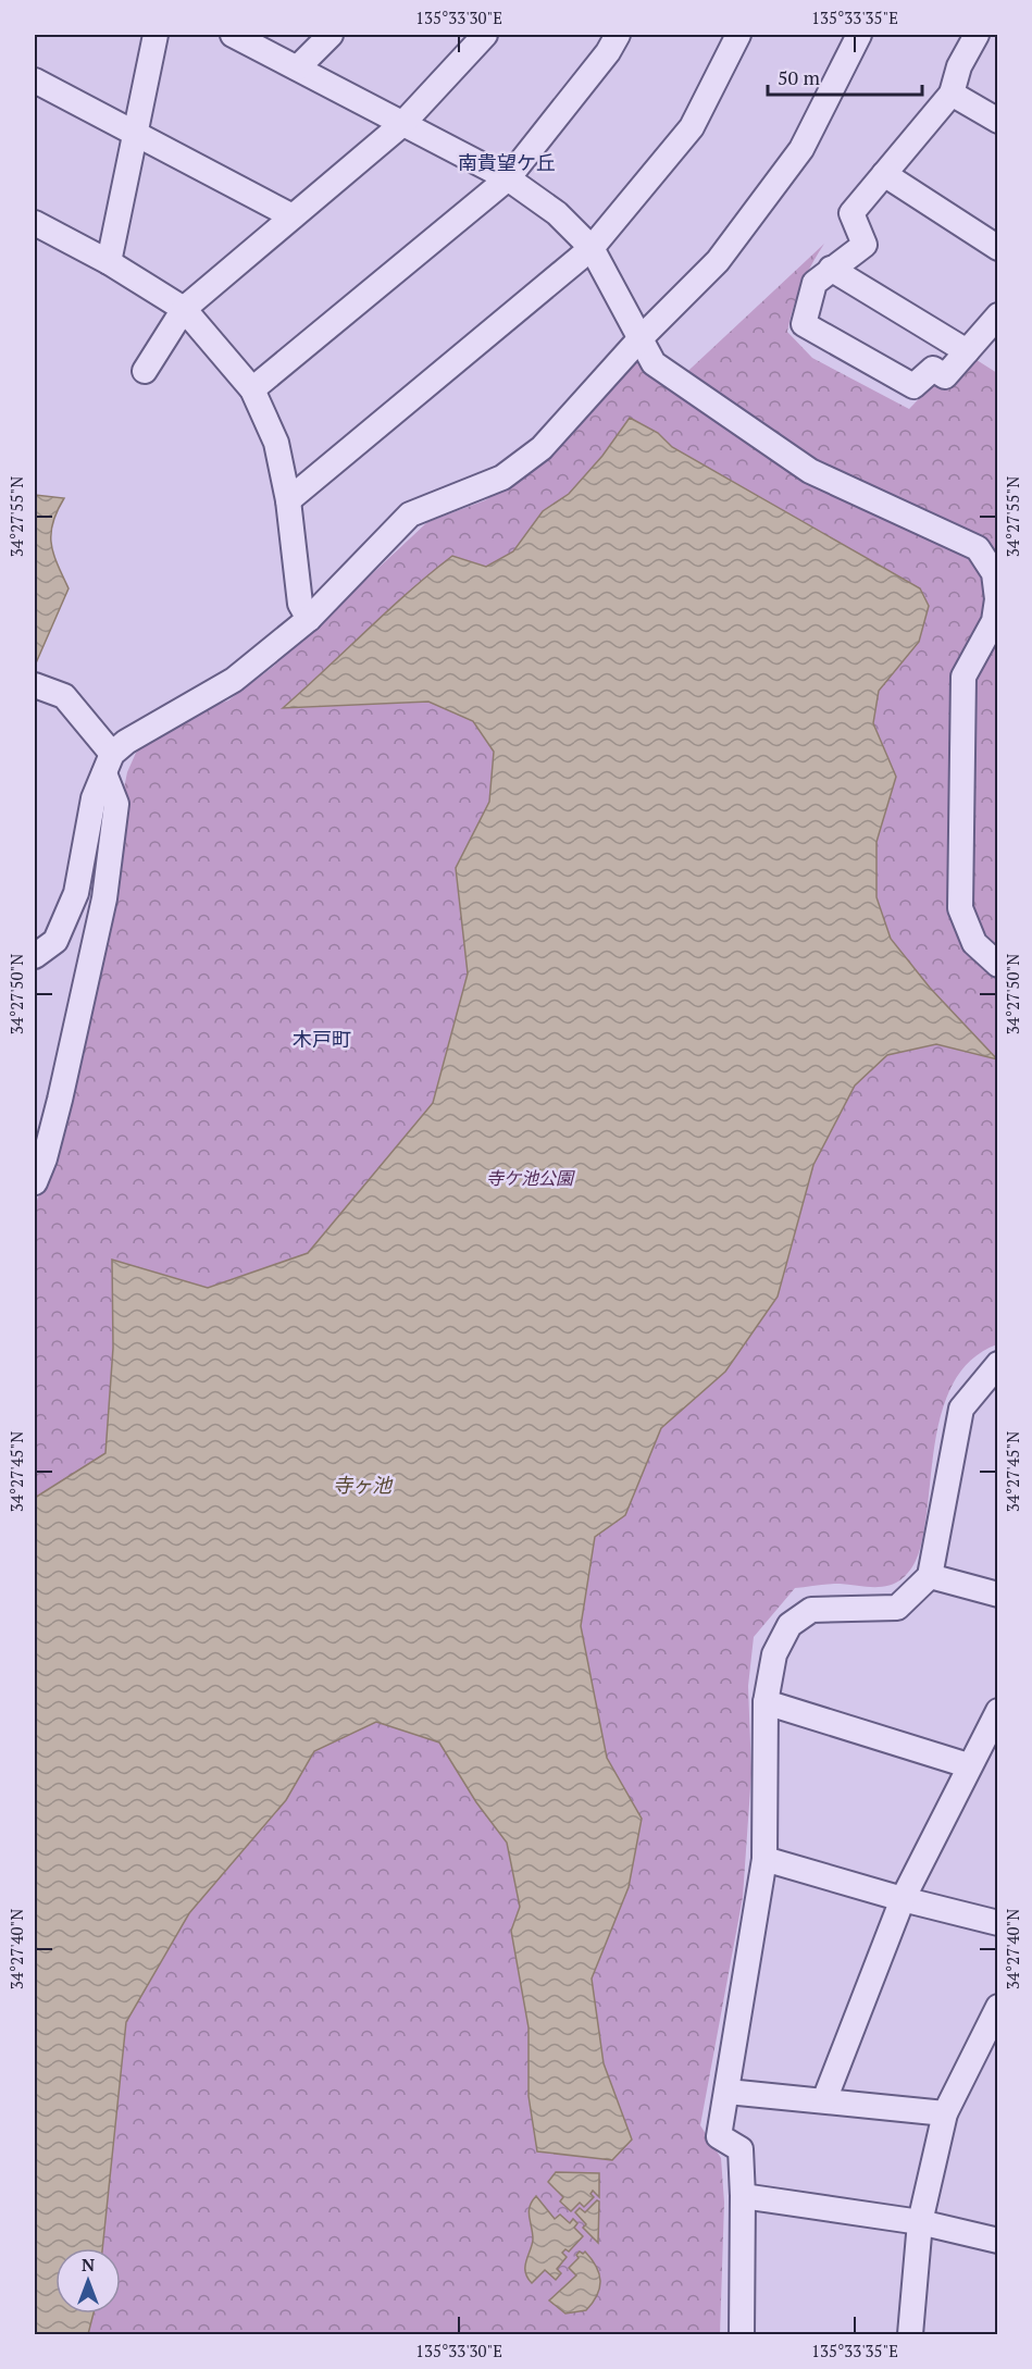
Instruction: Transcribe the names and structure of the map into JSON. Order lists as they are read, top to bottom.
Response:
{
  "districts": ["南貴望ケ丘", "木戸町"],
  "water": ["寺ヶ池"],
  "parks": ["寺ケ池公園"],
  "scale_bar": "50 m",
  "north": "top",
  "coordinates": [
    "135°33'30\"E",
    "135°33'35\"E",
    "34°27'55\"N",
    "34°27'50\"N",
    "34°27'45\"N",
    "34°27'40\"N"
  ]
}
